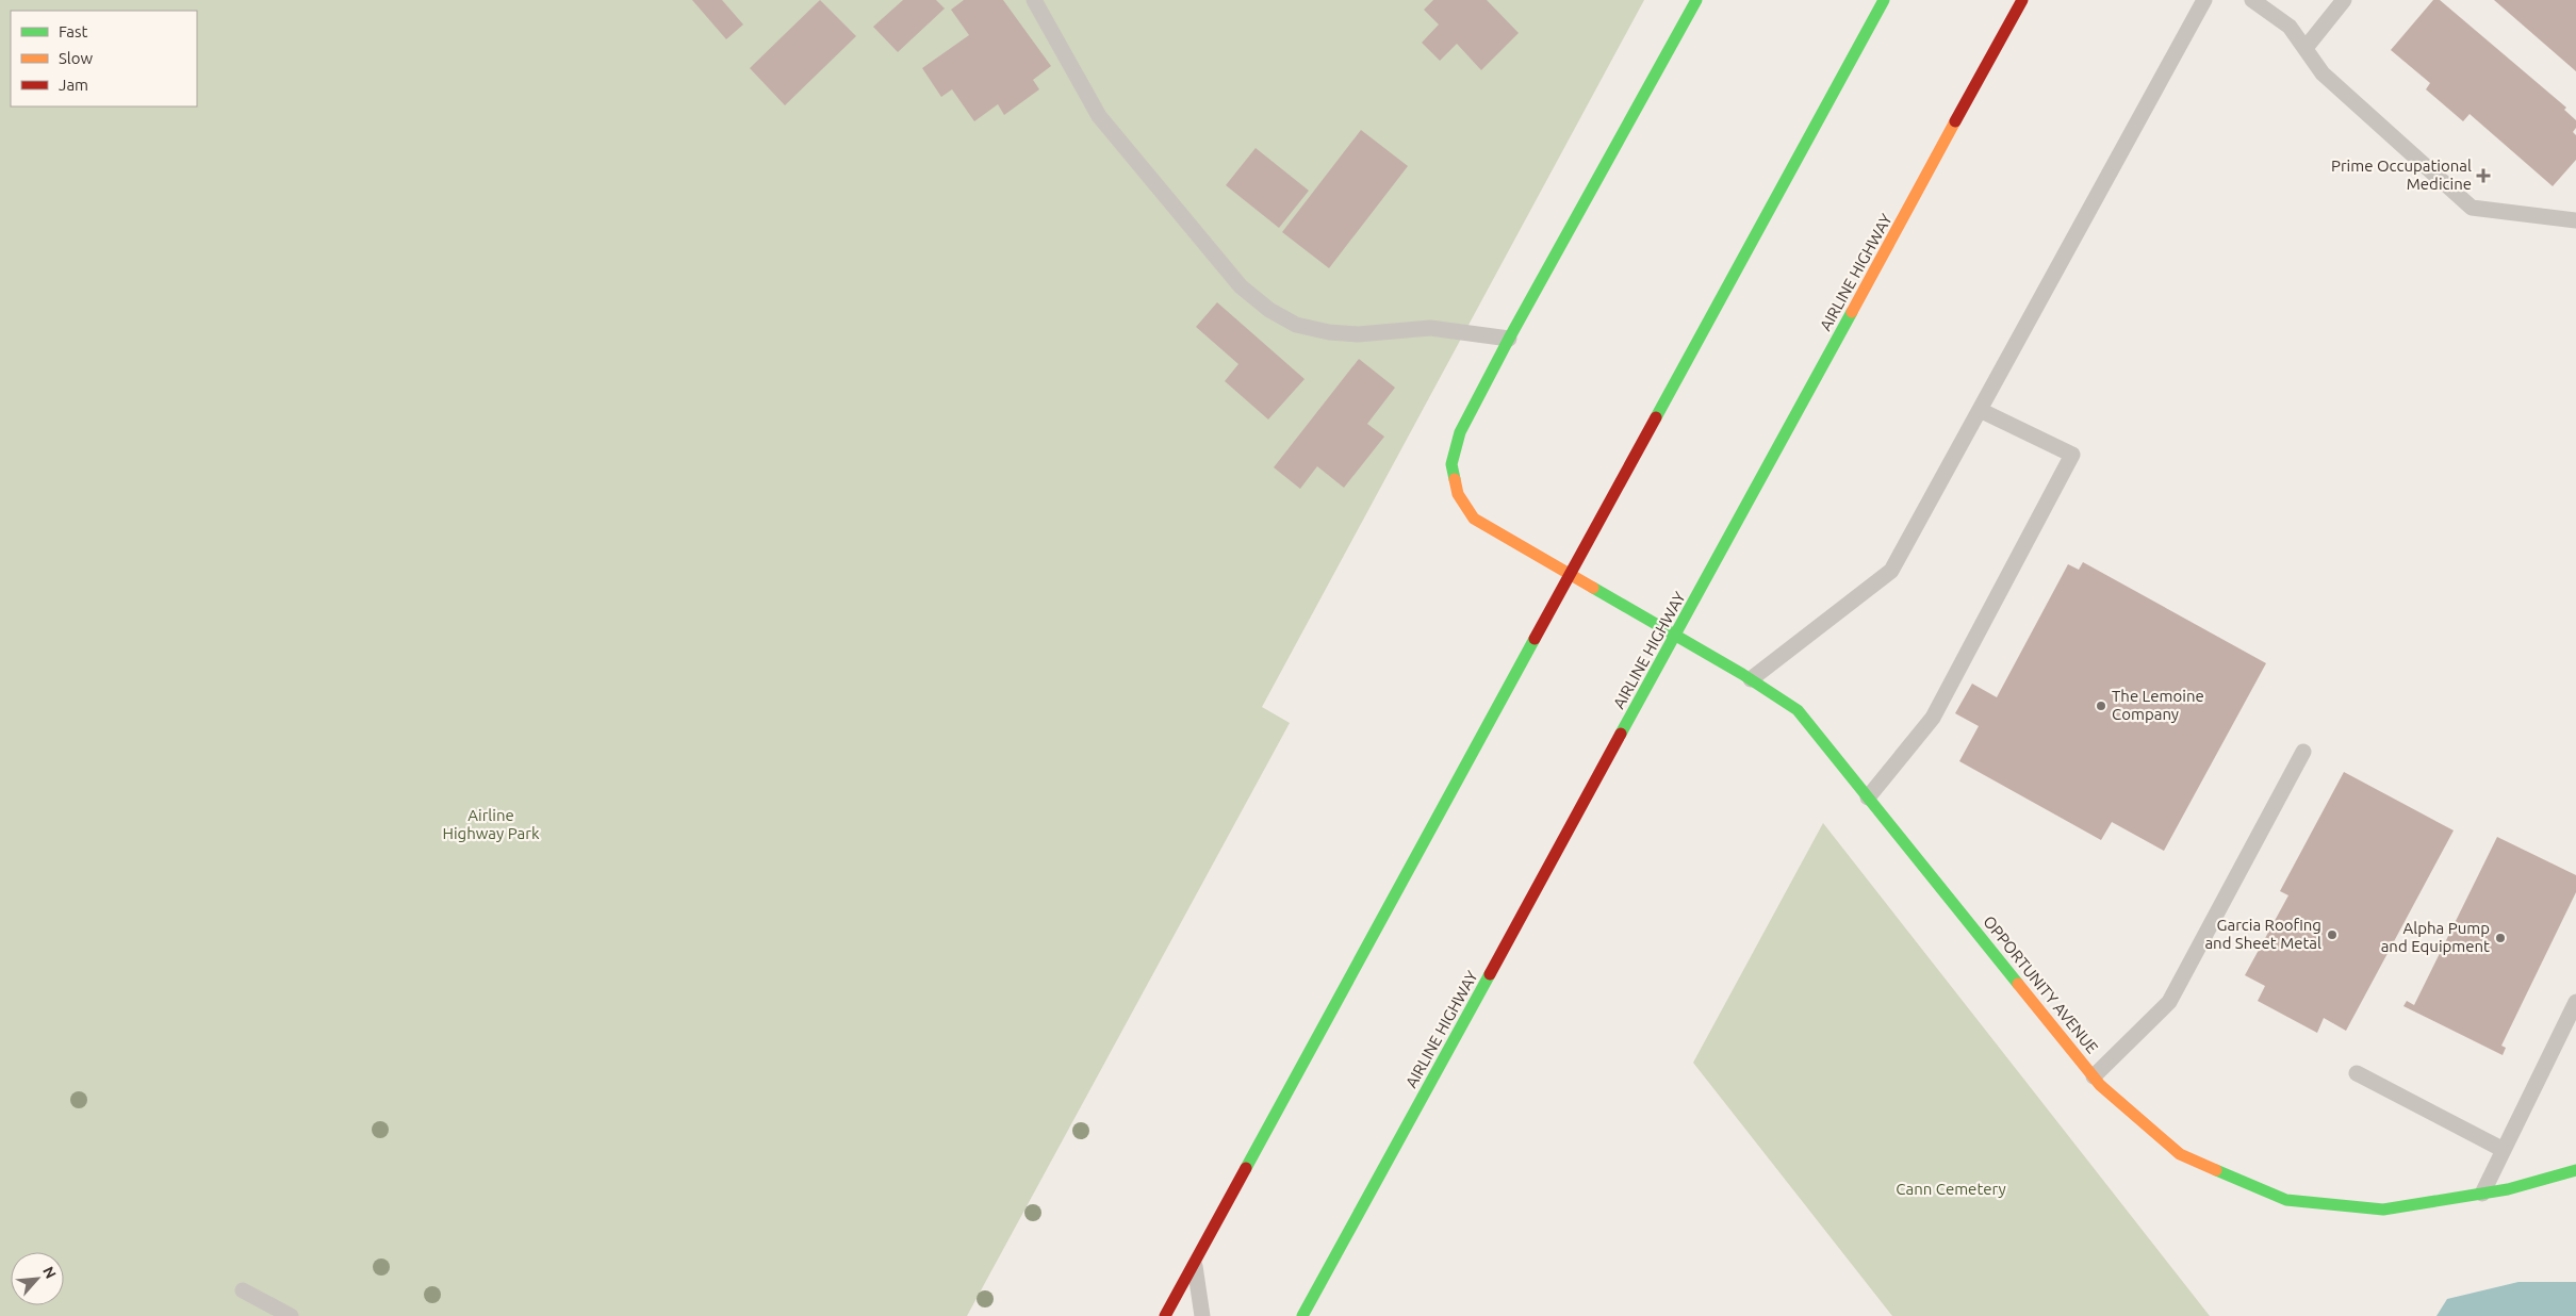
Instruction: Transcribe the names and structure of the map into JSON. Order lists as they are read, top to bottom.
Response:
{
  "streets": {
    "main road": ["AIRLINE HIGHWAY", "OPPORTUNITY AVENUE"]
  },
  "crossings": [
    ["AIRLINE HIGHWAY", "OPPORTUNITY AVENUE"]
  ],
  "parks": ["Airline Highway Park", "Cann Cemetery"],
  "places": {
    "health": ["Prime Occupational Medicine"],
    "other": ["The Lemoine Company", "Garcia Roofing and Sheet Metal", "Alpha Pump and Equipment"]
  },
  "legend": ["Fast", "Slow", "Jam"],
  "north": "top right"
}
